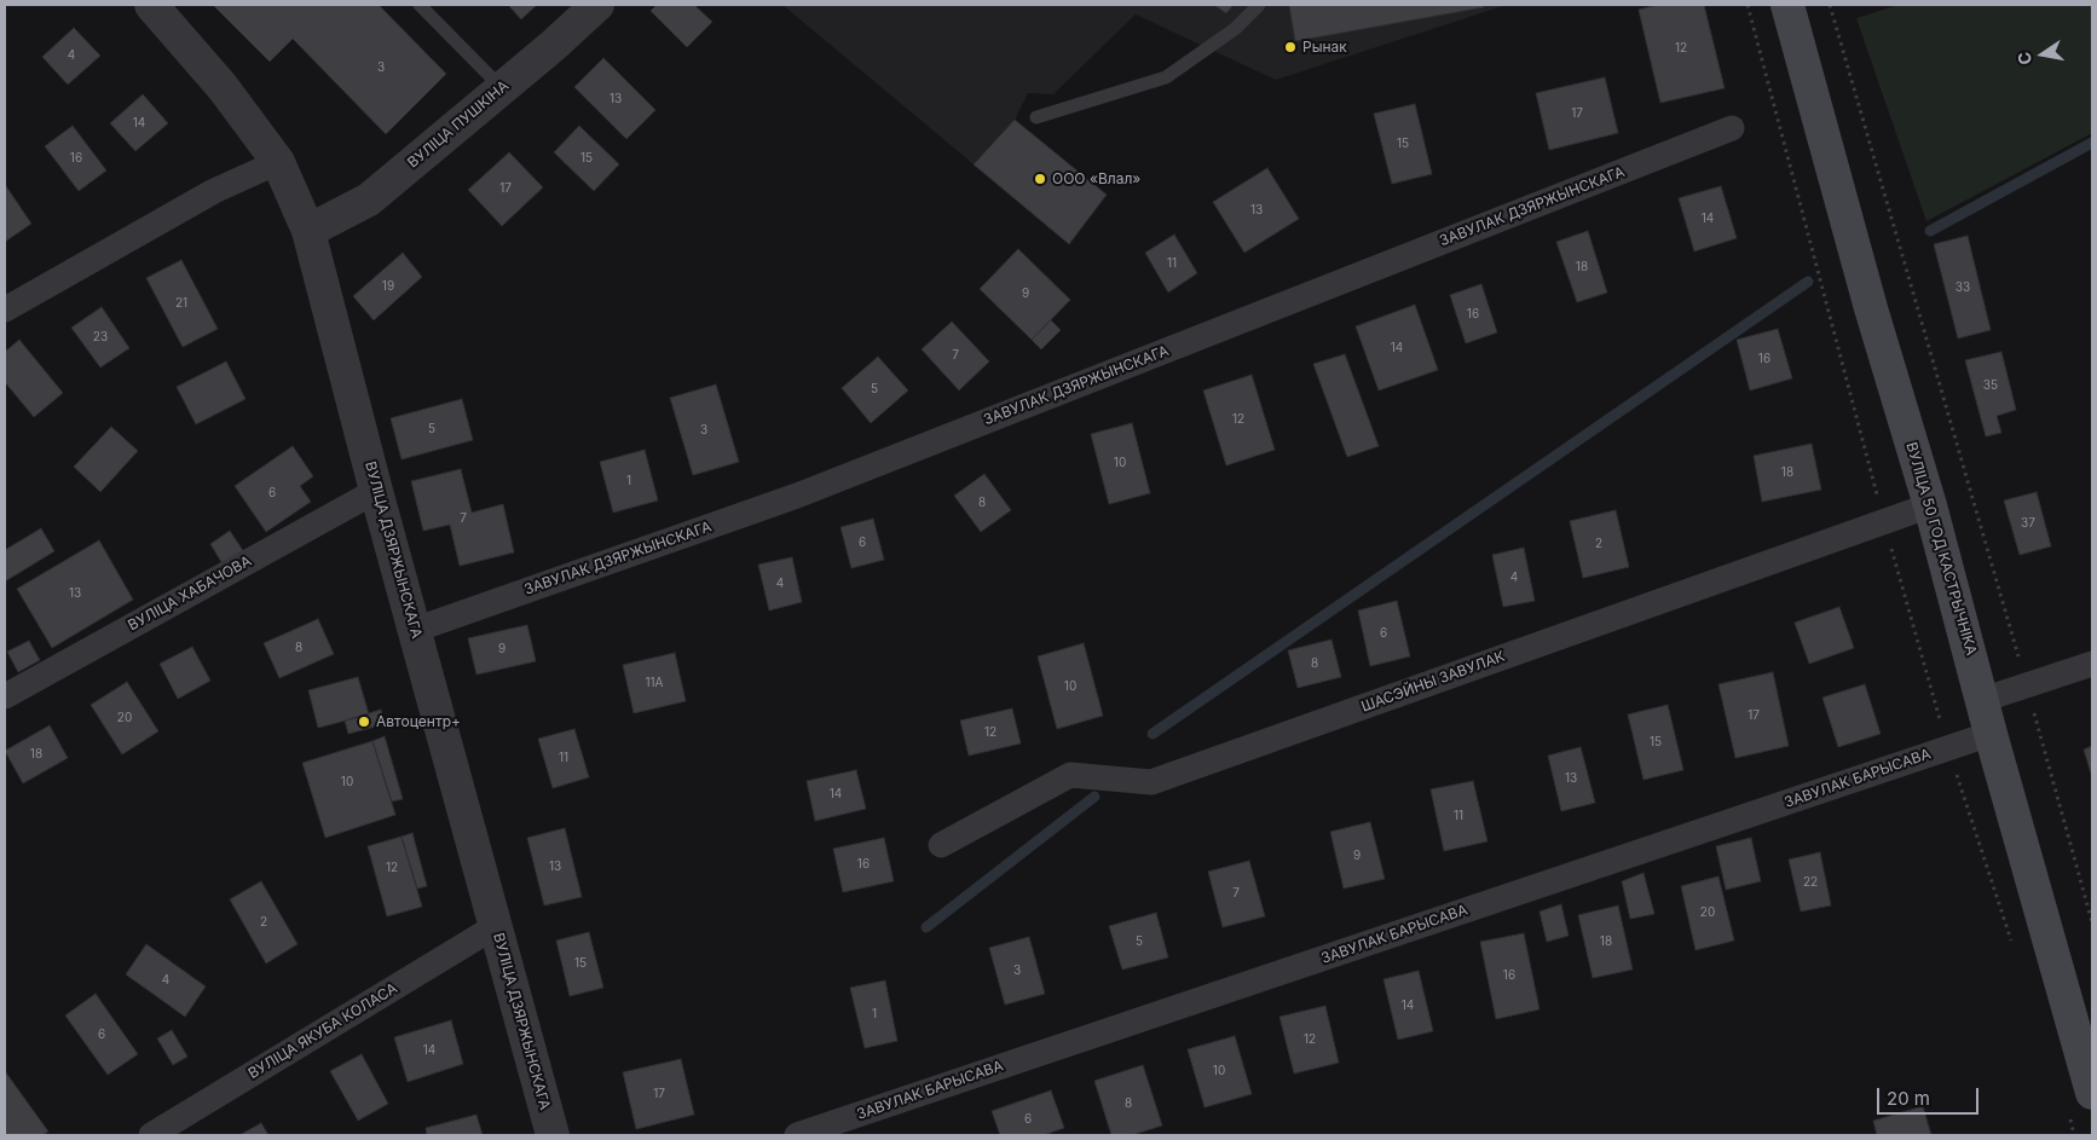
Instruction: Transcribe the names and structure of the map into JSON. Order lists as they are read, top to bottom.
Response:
{
  "streets": {
    "main road": ["ВУЛІЦА 50 ГОД КАСТРЫЧНІКА"],
    "street": [
      "ВУЛІЦА ПУШКІНА",
      "ЗАВУЛАК ДЗЯРЖЫНСКАГА",
      "ВУЛІЦА ДЗЯРЖЫНСКАГА",
      "ВУЛІЦА ХАБАЧОВА",
      "ШАСЭЙНЫ ЗАВУЛАК",
      "ЗАВУЛАК БАРЫСАВА",
      "ВУЛІЦА ЯКУБА КОЛАСА"
    ]
  },
  "crossings": [
    ["ВУЛІЦА ПУШКІНА", "ВУЛІЦА ДЗЯРЖЫНСКАГА"],
    ["ЗАВУЛАК ДЗЯРЖЫНСКАГА", "ВУЛІЦА ДЗЯРЖЫНСКАГА"],
    ["ВУЛІЦА 50 ГОД КАСТРЫЧНІКА", "ШАСЭЙНЫ ЗАВУЛАК"],
    ["ВУЛІЦА 50 ГОД КАСТРЫЧНІКА", "ЗАВУЛАК БАРЫСАВА"],
    ["ВУЛІЦА ДЗЯРЖЫНСКАГА", "ВУЛІЦА ХАБАЧОВА"],
    ["ВУЛІЦА ДЗЯРЖЫНСКАГА", "ВУЛІЦА ЯКУБА КОЛАСА"]
  ],
  "places": ["Рынак", "ООО «Влал»", "Автоцентр+"],
  "house_numbers": [
    "12",
    "4",
    "3",
    "13",
    "17",
    "14",
    "15",
    "16",
    "15",
    "17",
    "13",
    "14",
    "11",
    "18",
    "19",
    "33",
    "9",
    "21",
    "16",
    "23",
    "14",
    "7",
    "16",
    "35",
    "5",
    "12",
    "5",
    "3",
    "10",
    "18",
    "1",
    "6",
    "8",
    "7",
    "37",
    "6",
    "2",
    "4",
    "4",
    "13",
    "6",
    "8",
    "9",
    "8",
    "11А",
    "10",
    "17",
    "20",
    "12",
    "15",
    "18",
    "11",
    "13",
    "10",
    "14",
    "11",
    "9",
    "16",
    "13",
    "12",
    "22",
    "7",
    "20",
    "2",
    "5",
    "18",
    "15",
    "3",
    "16",
    "4",
    "14",
    "1",
    "6",
    "12",
    "14",
    "10",
    "17",
    "8",
    "6"
  ],
  "scale_bar": "20 m",
  "north": "left"
}
